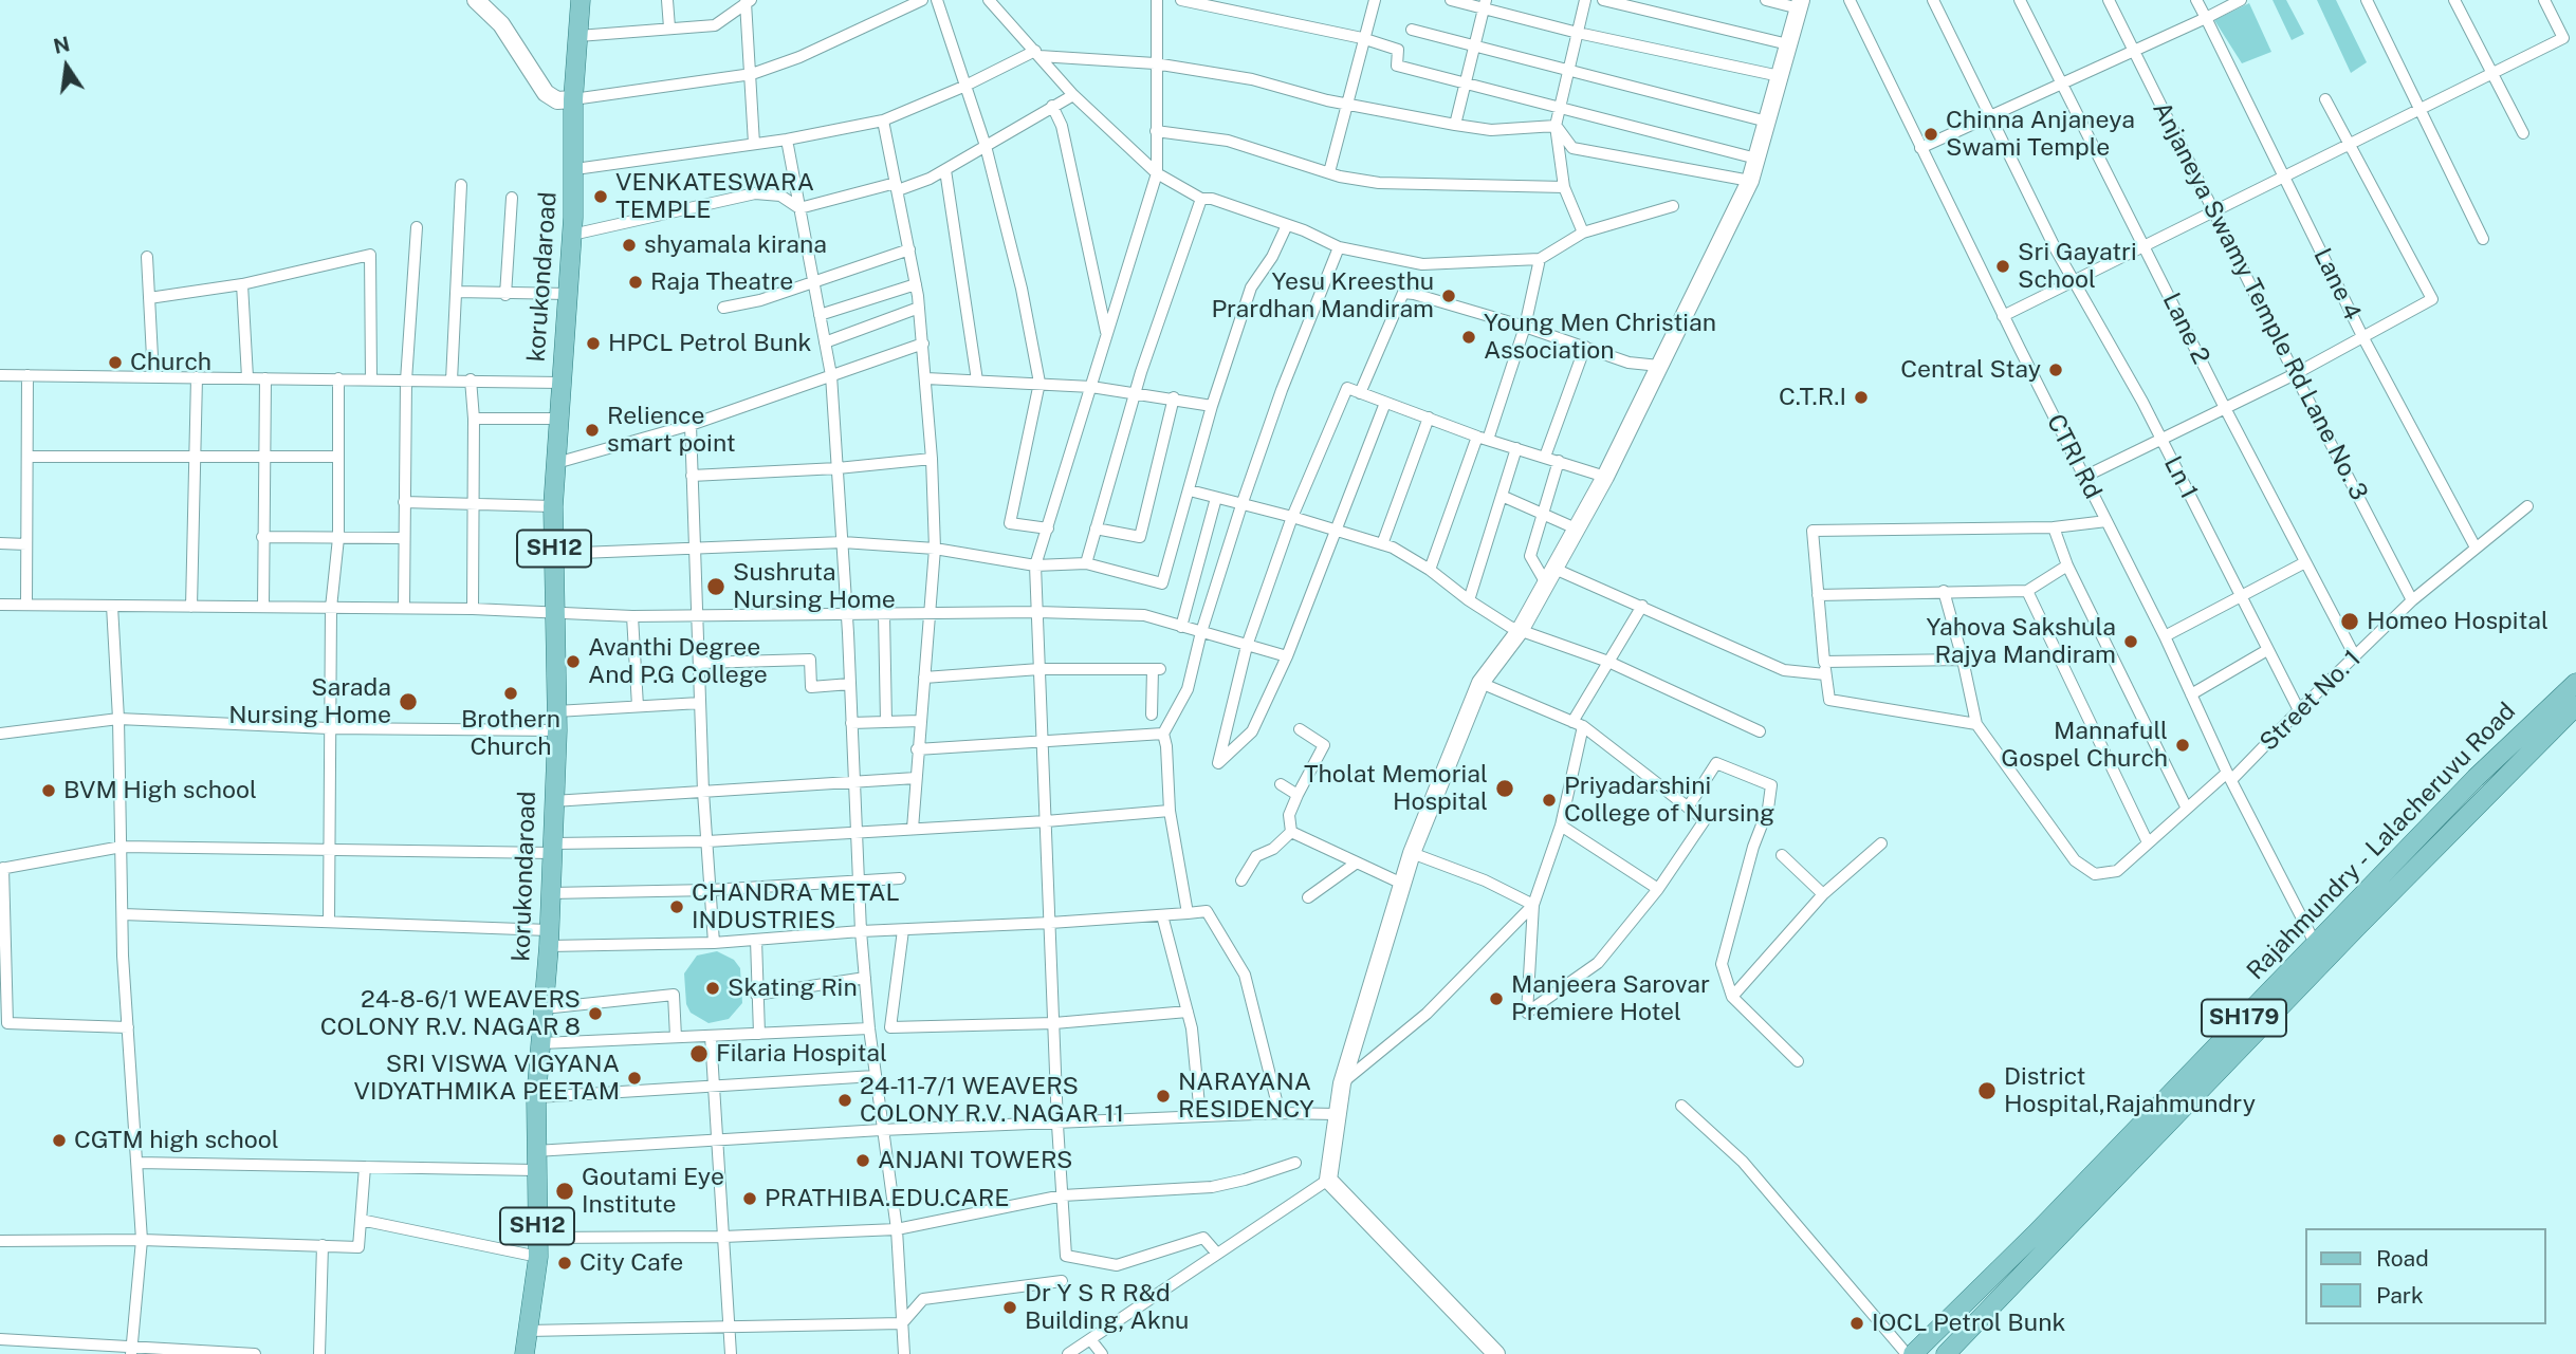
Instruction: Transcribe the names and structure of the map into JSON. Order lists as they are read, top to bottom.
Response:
{
  "streets": {
    "main road": [
      "korukondaroad",
      "SH12",
      "Rajahmundry - Lalacheruvu Road",
      "SH179"
    ],
    "street": [
      "Lane 4",
      "Anjaneya Swamy Temple Rd Lane No. 3",
      "Lane 2",
      "CTRI Rd",
      "Ln 1",
      "Street No. 1"
    ]
  },
  "crossings": [
    ["Lane 4", "Street No. 1"],
    ["Anjaneya Swamy Temple Rd Lane No. 3", "Street No. 1"],
    ["Lane 2", "Street No. 1"],
    ["CTRI Rd", "Street No. 1"],
    ["CTRI Rd", "Rajahmundry - Lalacheruvu Road"],
    ["CTRI Rd", "SH179"],
    ["Ln 1", "Street No. 1"],
    ["Rajahmundry - Lalacheruvu Road", "SH179"]
  ],
  "places": [
    "Chinna Anjaneya Swami Temple",
    "VENKATESWARA TEMPLE",
    "shyamala kirana",
    "Sri Gayatri School",
    "Raja Theatre",
    "Yesu Kreesthu Prardhan Mandiram",
    "Young Men Christian Association",
    "HPCL Petrol Bunk",
    "Church",
    "Central Stay",
    "C.T.R.I",
    "Relience smart point",
    "Sushruta Nursing Home",
    "Homeo Hospital",
    "Yahova Sakshula Rajya Mandiram",
    "Avanthi Degree And P.G College",
    "Brothern Church",
    "Sarada Nursing Home",
    "Mannafull Gospel Church",
    "Tholat Memorial Hospital",
    "BVM High school",
    "Priyadarshini College of Nursing",
    "CHANDRA METAL INDUSTRIES",
    "Skating Rin",
    "Manjeera Sarovar Premiere Hotel",
    "24-8-6/1 WEAVERS COLONY R.V. NAGAR 8",
    "Filaria Hospital",
    "SRI VISWA VIGYANA VIDYATHMIKA PEETAM",
    "District Hospital,Rajahmundry",
    "NARAYANA RESIDENCY",
    "24-11-7/1 WEAVERS COLONY R.V. NAGAR 11",
    "CGTM high school",
    "ANJANI TOWERS",
    "Goutami Eye Institute",
    "PRATHIBA.EDU.CARE",
    "City Cafe",
    "Dr Y S R R&d Building, Aknu",
    "IOCL Petrol Bunk"
  ],
  "legend": ["Road", "Park"],
  "north": "top"
}
